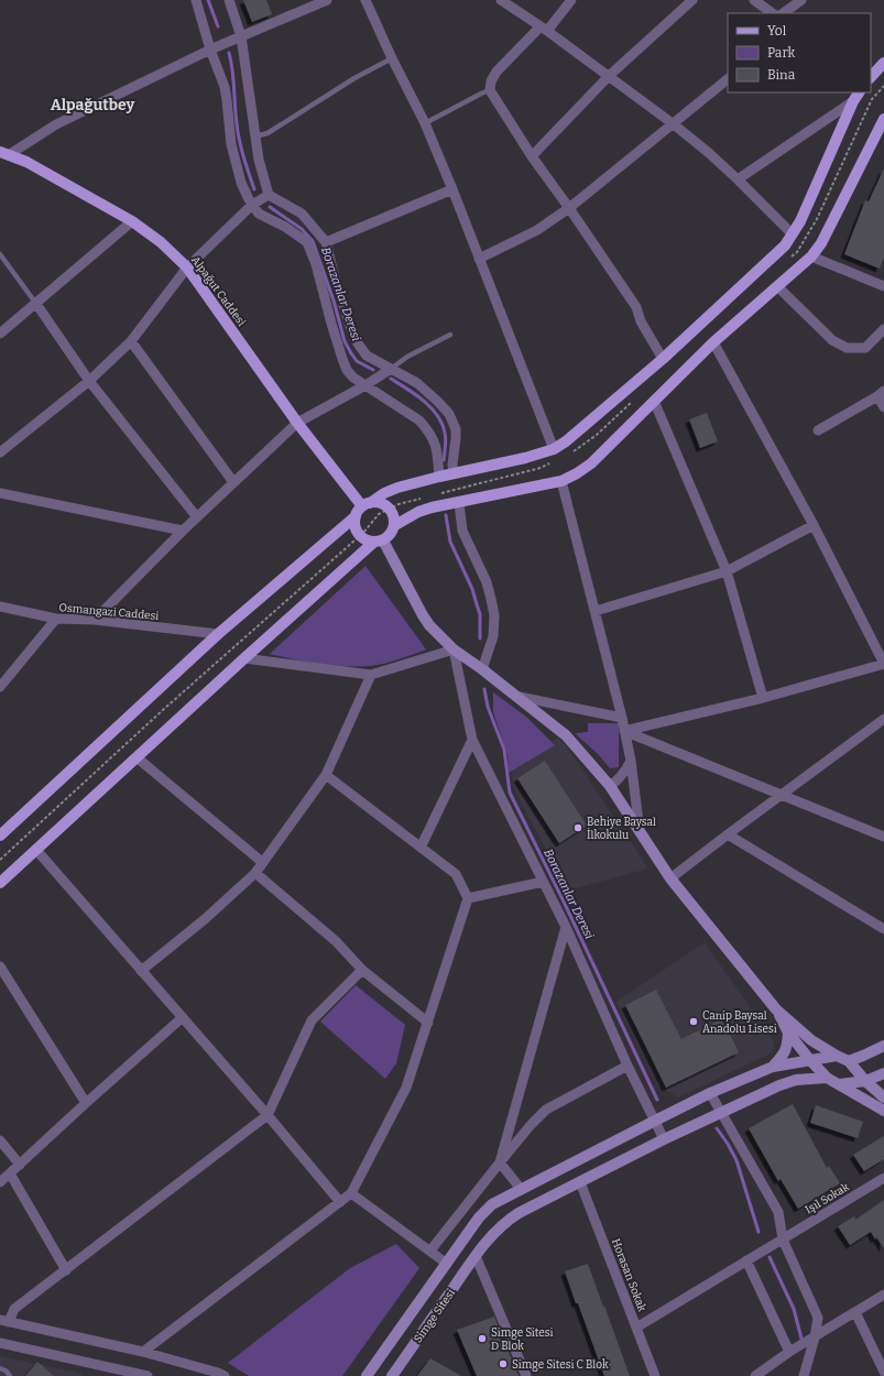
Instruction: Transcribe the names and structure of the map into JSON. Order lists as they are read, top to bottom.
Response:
{
  "streets": {
    "main road": ["Alpağut Caddesi", "Simge Sitesi"],
    "street": ["Osmangazi Caddesi", "Işıl Sokak", "Horasan Sokak"]
  },
  "crossings": [
    ["Işıl Sokak", "Horasan Sokak"],
    ["Horasan Sokak", "Simge Sitesi"]
  ],
  "districts": ["Alpağutbey"],
  "water": ["Borazanlar Deresi"],
  "places": [
    "Behiye Baysal İlkokulu",
    "Canip Baysal Anadolu Lisesi",
    "Simge Sitesi D Blok",
    "Simge Sitesi C Blok"
  ],
  "legend": ["Yol", "Park", "Bina"]
}
